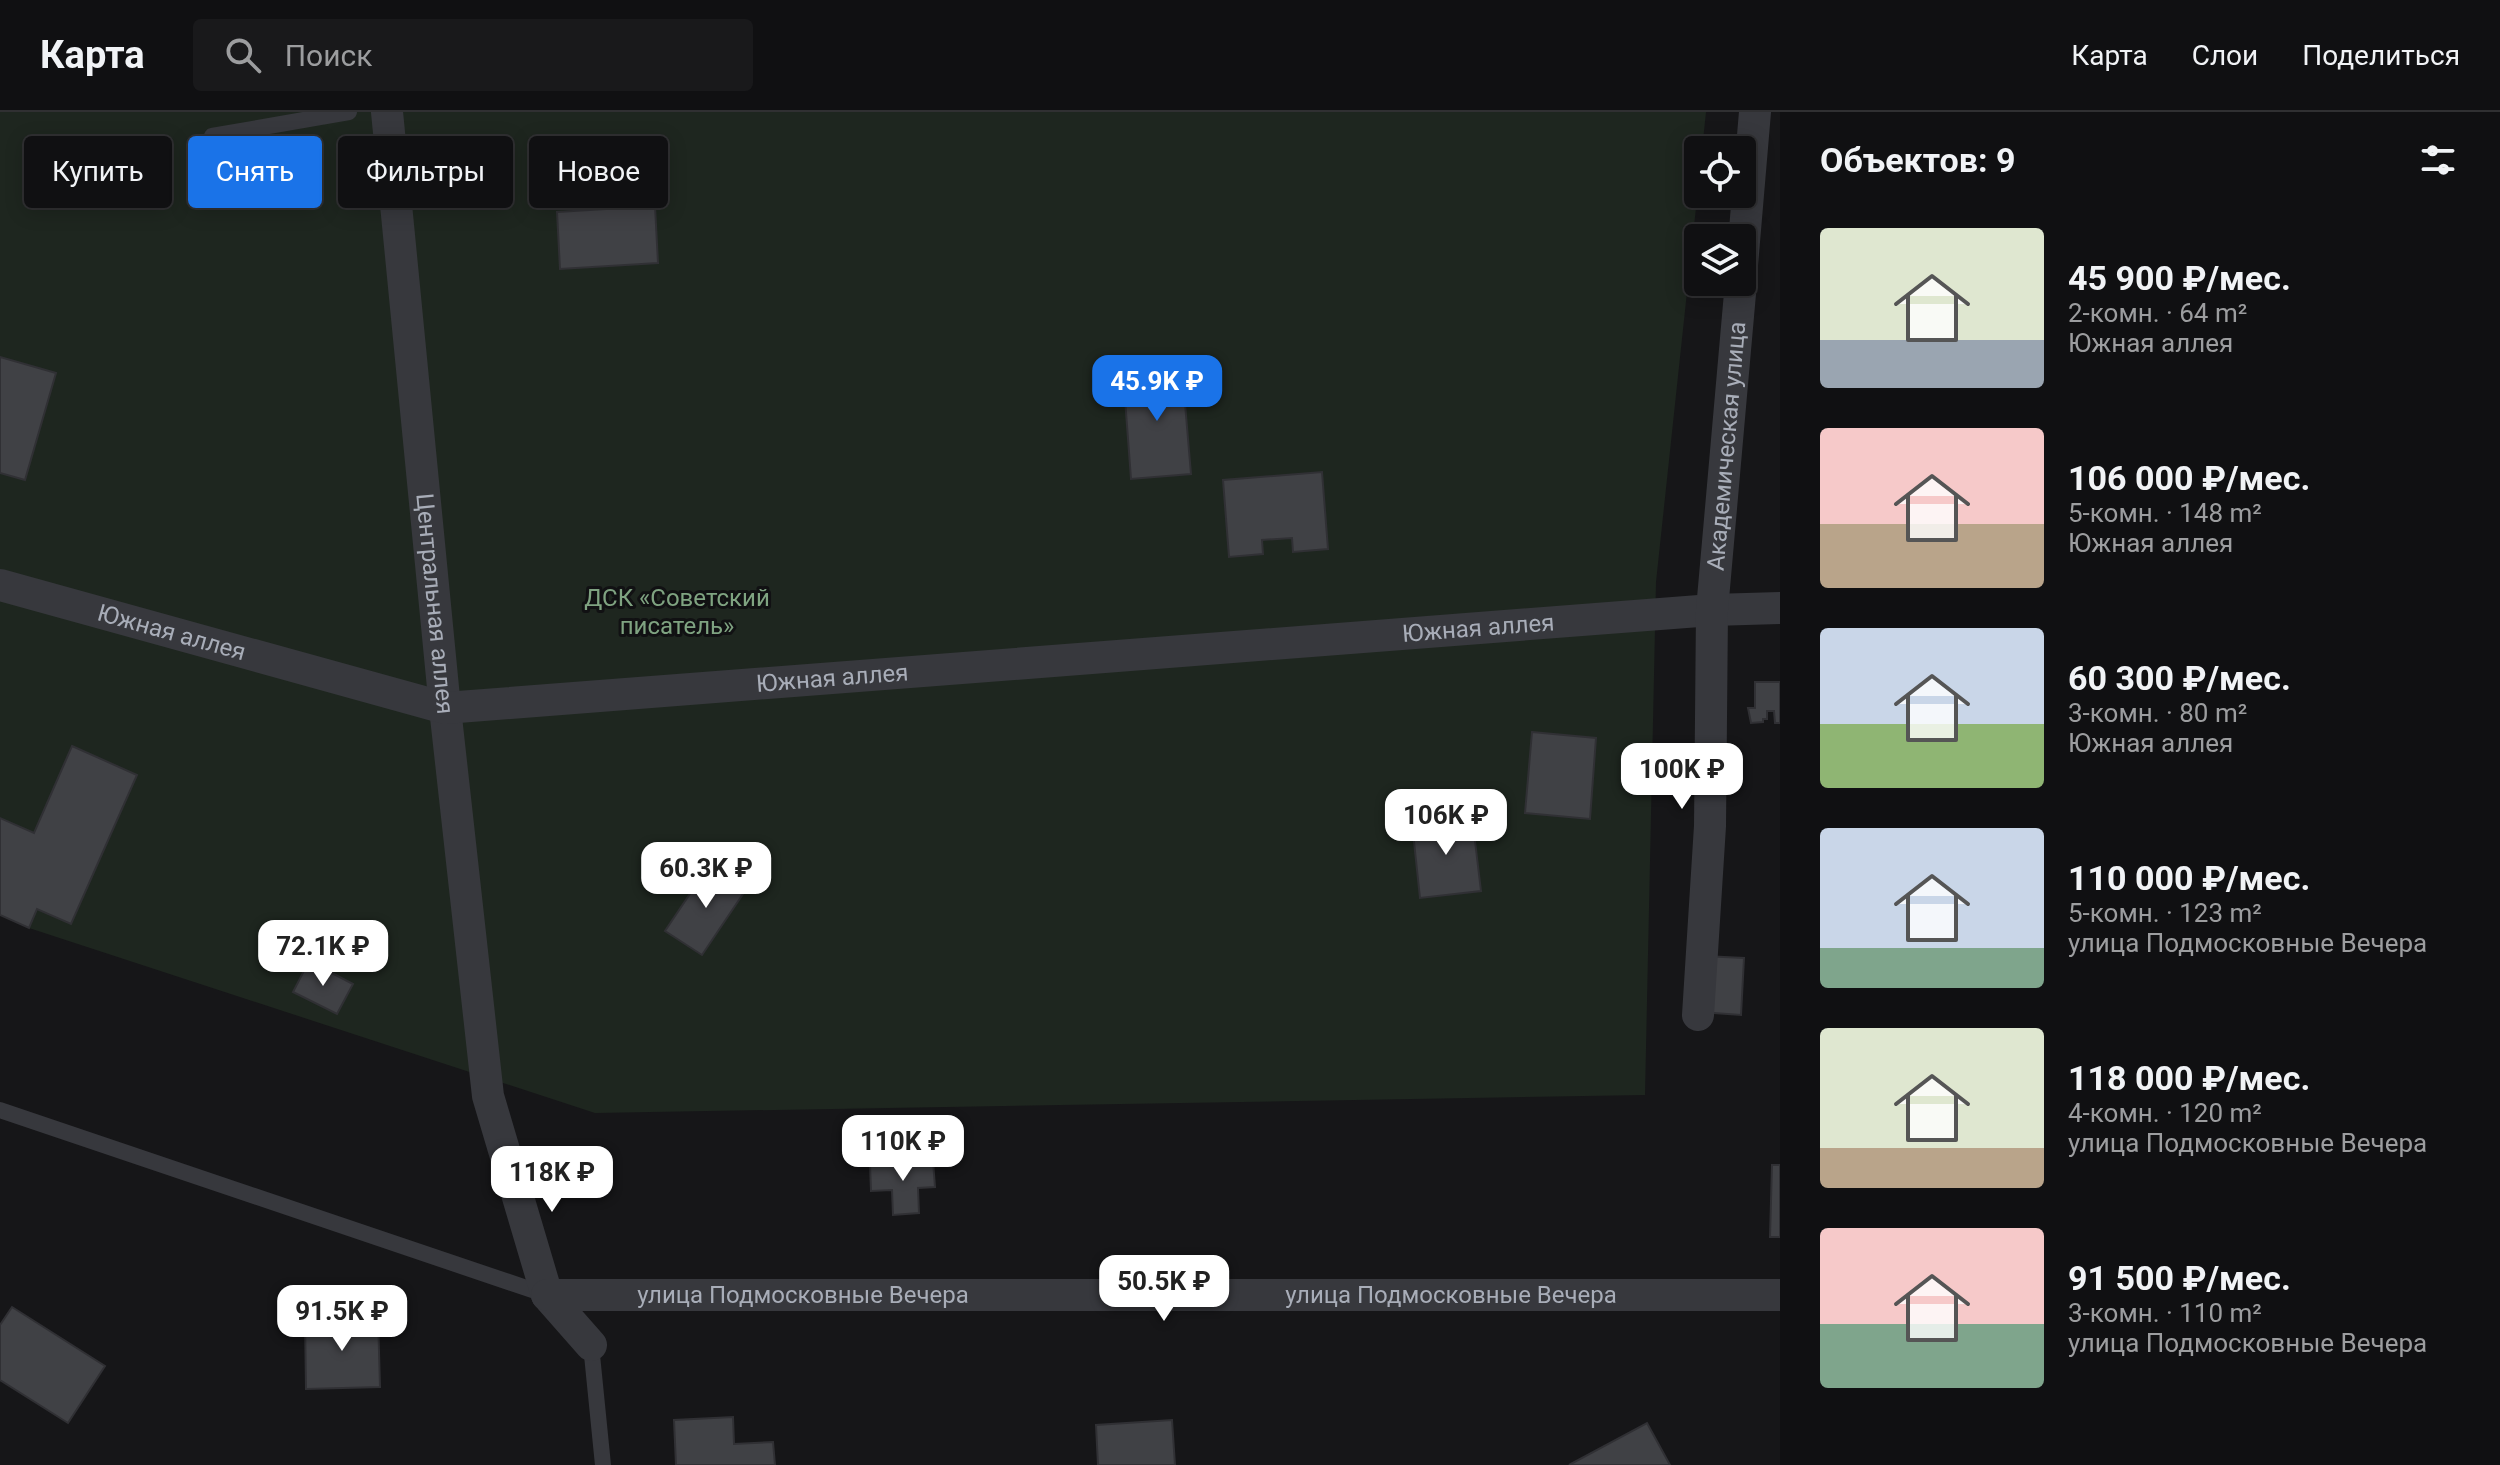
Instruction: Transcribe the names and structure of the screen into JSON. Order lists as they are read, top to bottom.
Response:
{
  "streets": {
    "street": [
      "Академическая улица",
      "Центральная аллея",
      "Южная аллея",
      "улица Подмосковные Вечера"
    ]
  },
  "crossings": [
    ["Академическая улица", "Южная аллея"],
    ["Центральная аллея", "Южная аллея"],
    ["Центральная аллея", "улица Подмосковные Вечера"]
  ],
  "parks": ["ДСК «Советский писатель»"],
  "page": {
    "header": "Карта",
    "search": "Поиск",
    "nav": ["Карта", "Слои", "Поделиться"],
    "heading": "Объектов: 9",
    "chip": [
      "Купить",
      "Снять",
      "Фильтры",
      "Новое"
    ],
    "list": [
      {
        "name": "45 900 ₽/мес.",
        "note": "2-комн. · 64 m² · Южная аллея"
      },
      {
        "name": "106 000 ₽/мес.",
        "note": "5-комн. · 148 m² · Южная аллея"
      },
      {
        "name": "60 300 ₽/мес.",
        "note": "3-комн. · 80 m² · Южная аллея"
      },
      {
        "name": "110 000 ₽/мес.",
        "note": "5-комн. · 123 m² · улица Подмосковные Вечера"
      },
      {
        "name": "118 000 ₽/мес.",
        "note": "4-комн. · 120 m² · улица Подмосковные Вечера"
      },
      {
        "name": "91 500 ₽/мес.",
        "note": "3-комн. · 110 m² · улица Подмосковные Вечера"
      }
    ],
    "price": [
      "45.9K ₽",
      "100K ₽",
      "106K ₽",
      "60.3K ₽",
      "72.1K ₽",
      "110K ₽",
      "118K ₽",
      "50.5K ₽",
      "91.5K ₽"
    ]
  }
}
